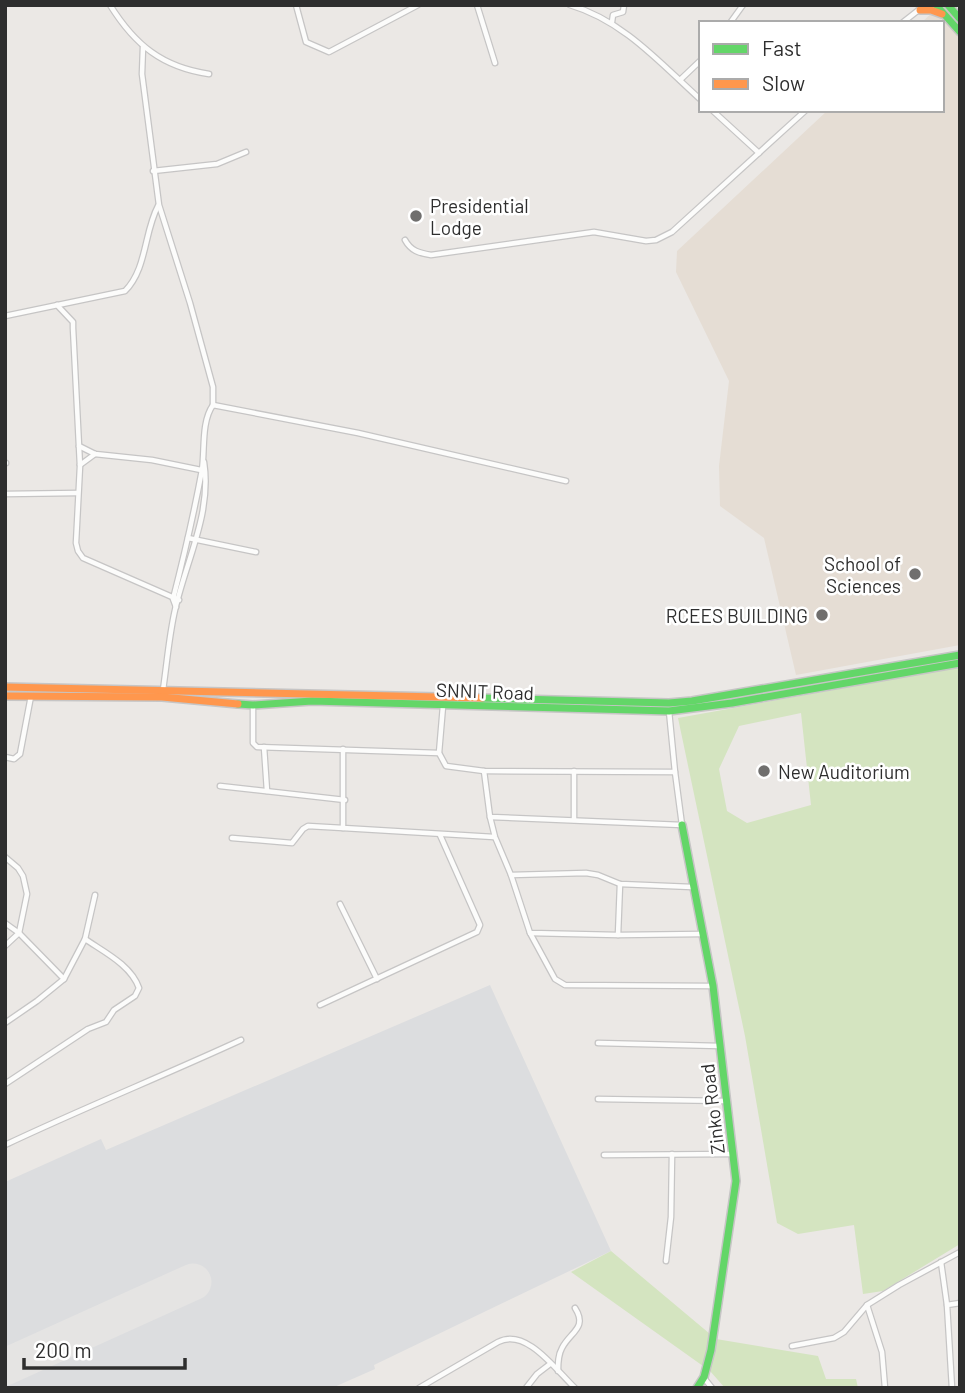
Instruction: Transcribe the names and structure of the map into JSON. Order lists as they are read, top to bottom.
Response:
{
  "streets": {
    "street": ["SNNIT Road", "Zinko Road"]
  },
  "places": [
    "Presidential Lodge",
    "School of Sciences",
    "RCEES BUILDING",
    "New Auditorium"
  ],
  "legend": ["Fast", "Slow"],
  "scale_bar": "200 m"
}
